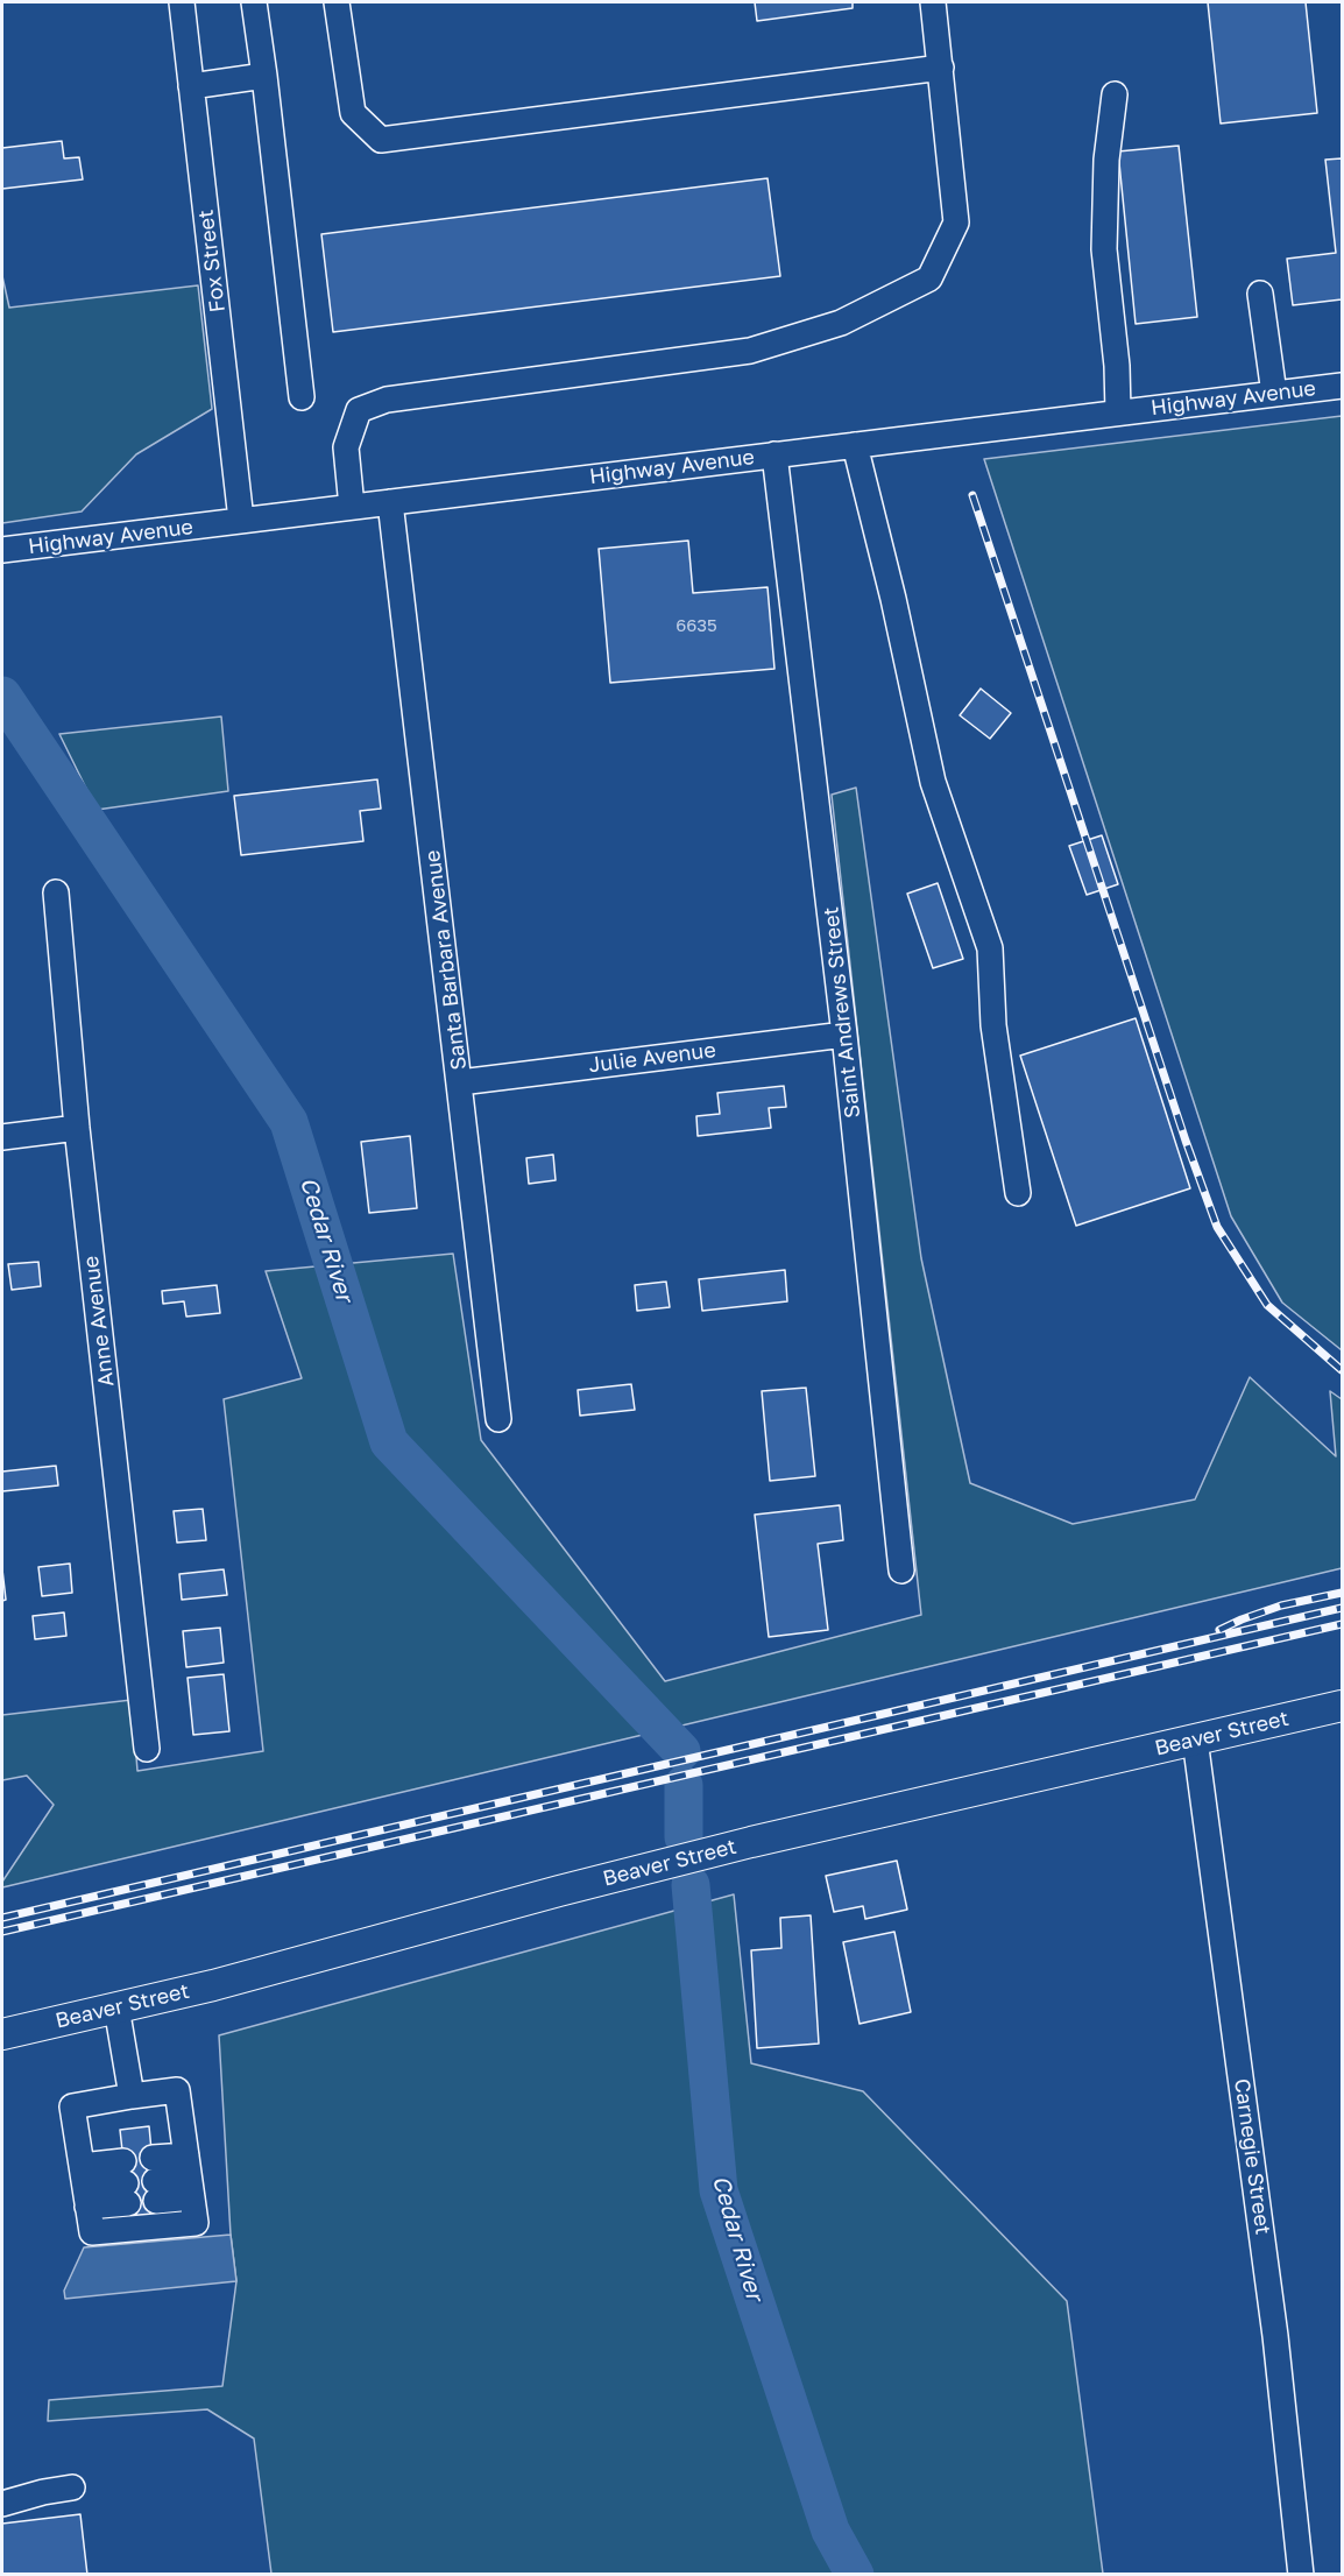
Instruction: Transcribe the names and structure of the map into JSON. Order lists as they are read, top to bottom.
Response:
{
  "streets": {
    "main road": ["Beaver Street"],
    "street": [
      "Fox Street",
      "Highway Avenue",
      "Santa Barbara Avenue",
      "Saint Andrews Street",
      "Julie Avenue",
      "Anne Avenue",
      "Carnegie Street"
    ]
  },
  "crossings": [
    ["Fox Street", "Highway Avenue"],
    ["Highway Avenue", "Santa Barbara Avenue"],
    ["Highway Avenue", "Saint Andrews Street"],
    ["Santa Barbara Avenue", "Julie Avenue"],
    ["Saint Andrews Street", "Julie Avenue"],
    ["Beaver Street", "Carnegie Street"]
  ],
  "water": ["Cedar River"],
  "house_numbers": ["6635"]
}
